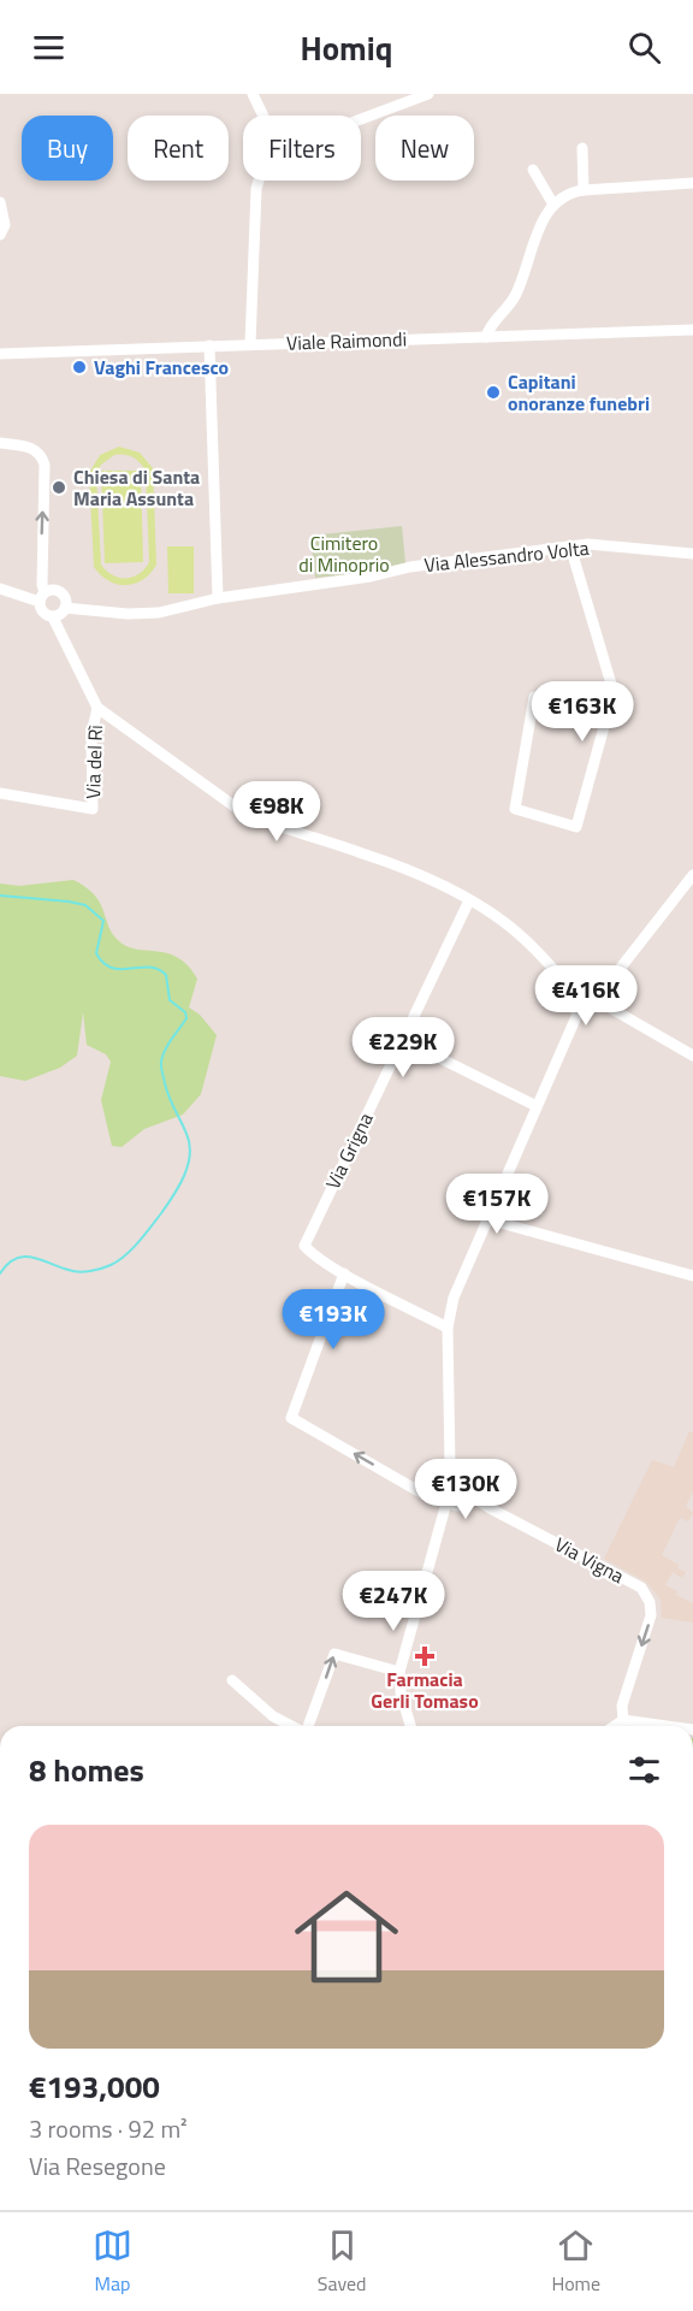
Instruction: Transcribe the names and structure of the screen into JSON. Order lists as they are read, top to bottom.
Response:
{
  "streets": {
    "street": [
      "Viale Raimondi",
      "Via Alessandro Volta",
      "Via del Rì",
      "Via Grigna",
      "Via Vigna"
    ]
  },
  "crossings": [
    ["Via Grigna", "Via Vigna"]
  ],
  "parks": ["Cimitero di Minoprio"],
  "places": {
    "other": ["Vaghi Francesco", "Capitani onoranze funebri", "Chiesa di Santa Maria Assunta"],
    "health": ["Farmacia Gerli Tomaso"]
  },
  "page": {
    "header": "Homiq",
    "chip": [
      "Buy",
      "Rent",
      "Filters",
      "New"
    ],
    "price": [
      "€163K",
      "€98K",
      "€416K",
      "€229K",
      "€157K",
      "€193K",
      "€130K",
      "€247K"
    ],
    "heading": "8 homes",
    "list": [
      {
        "name": "€193,000",
        "note": "3 rooms · 92 m² · Via Resegone"
      }
    ],
    "tabs": ["Map", "Saved", "Home"]
  }
}
